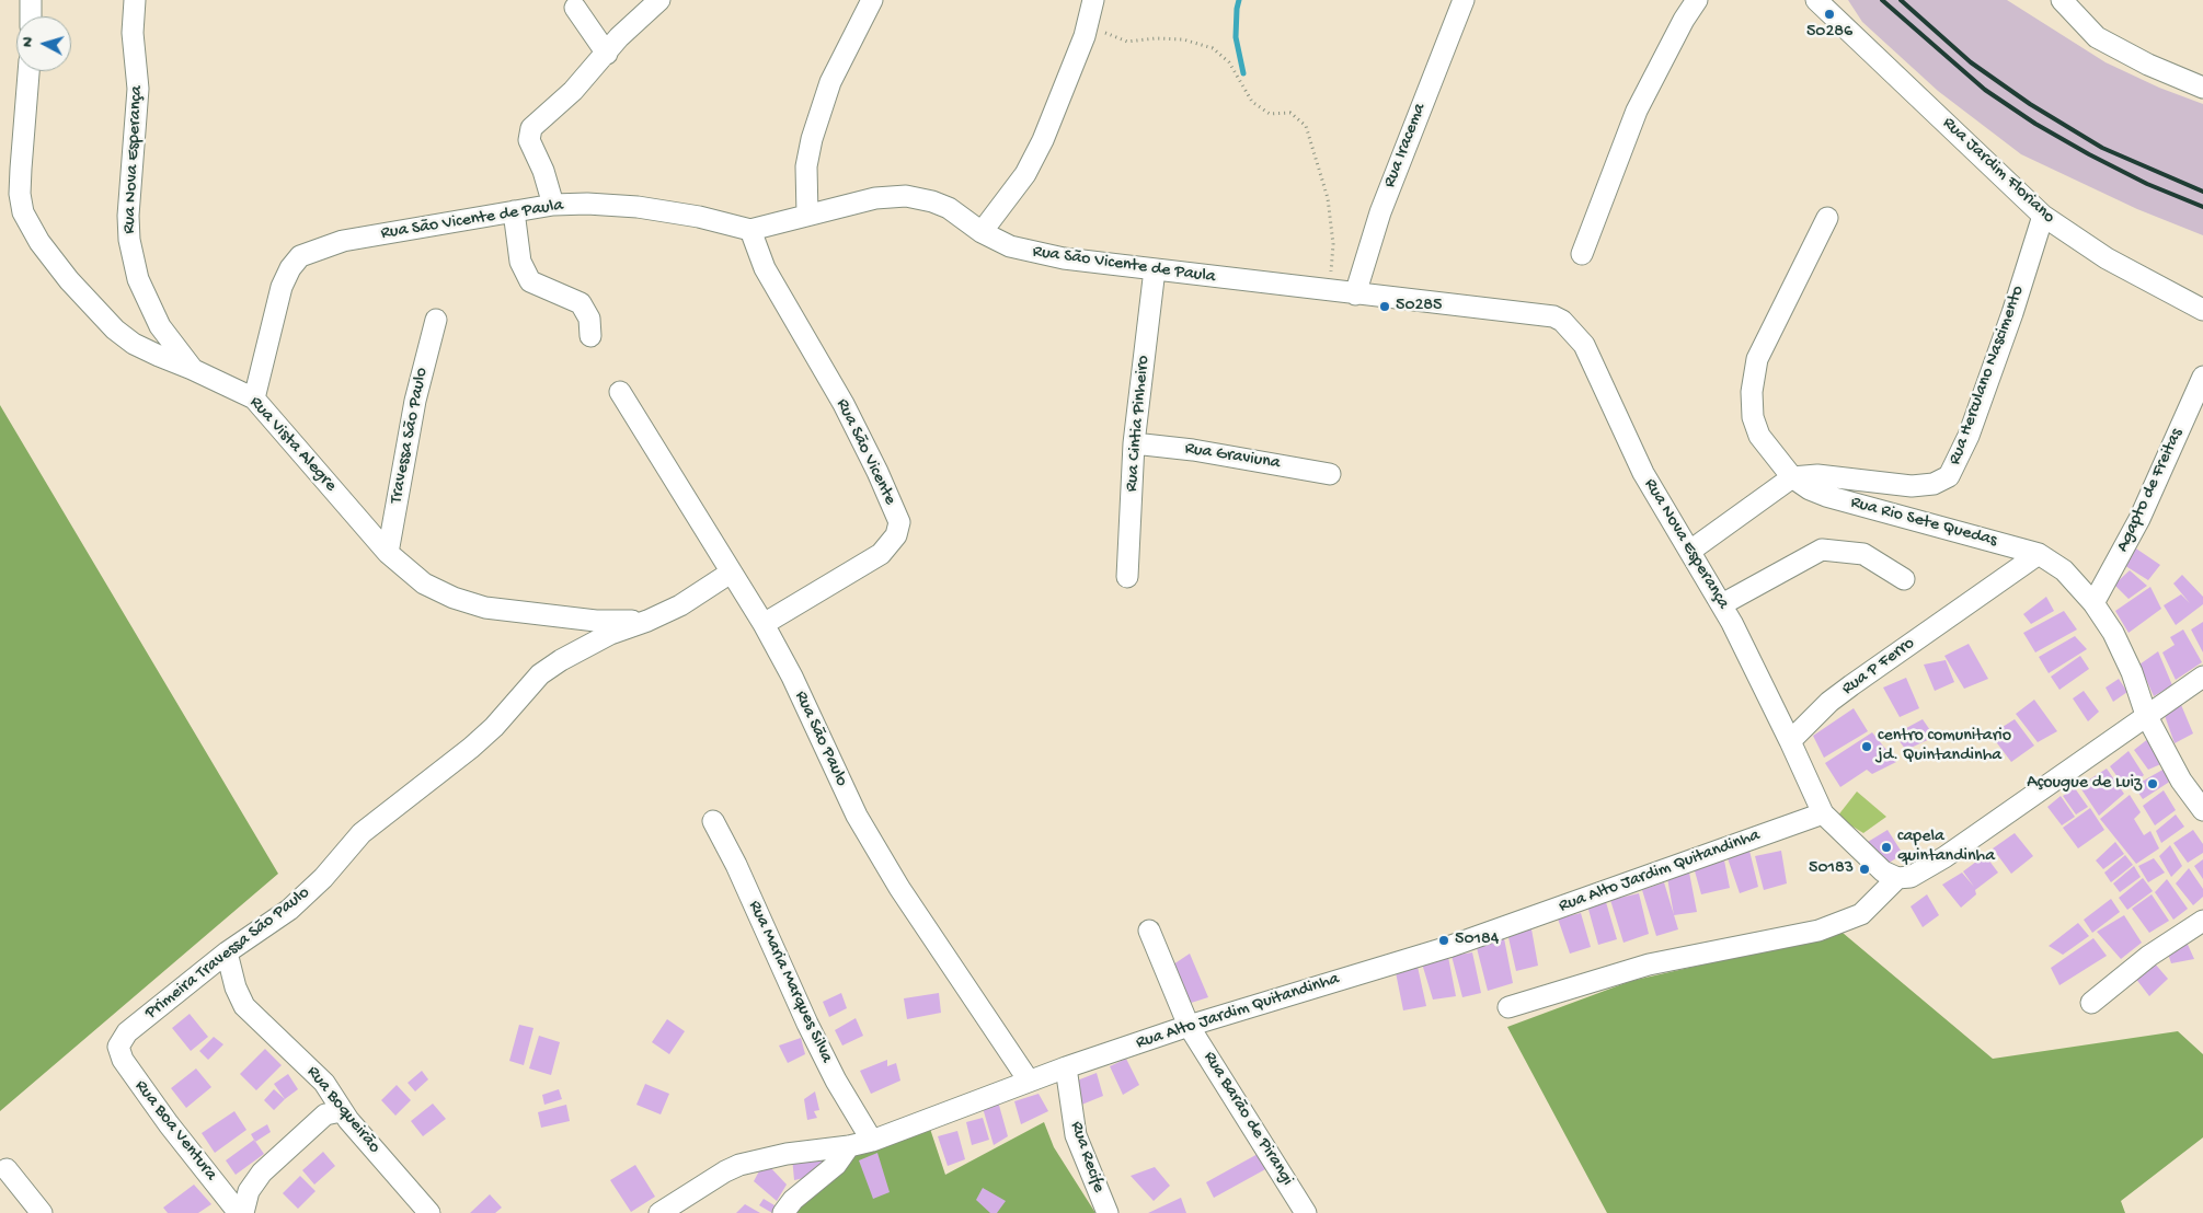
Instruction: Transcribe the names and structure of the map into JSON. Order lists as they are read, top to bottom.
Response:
{
  "streets": {
    "street": [
      "Rua Iracema",
      "Rua Nova Esperança",
      "Rua Jardim Floriano",
      "Rua São Vicente de Paula",
      "Rua Herculano Nascimento",
      "Rua Cintia Pinheiro",
      "Travessa São Paulo",
      "Rua Vista Alegre",
      "Rua São Vicente",
      "Rua Graviuna",
      "Agapto de Freitas",
      "Rua Rio Sete Quedas",
      "Rua P Ferro",
      "Rua São Paulo",
      "Rua Alto Jardim Quitandinha",
      "Primeira Travessa São Paulo",
      "Rua Maria Marques Silva",
      "Rua Boqueirão",
      "Rua Barão de Pirangi",
      "Rua Boa Ventura",
      "Rua Recife"
    ]
  },
  "crossings": [
    ["Rua Iracema", "Rua São Vicente de Paula"],
    ["Rua Nova Esperança", "Rua São Vicente de Paula"],
    ["Rua Nova Esperança", "Rua Vista Alegre"],
    ["Rua Nova Esperança", "Rua P Ferro"],
    ["Rua Jardim Floriano", "Rua Herculano Nascimento"],
    ["Rua São Vicente de Paula", "Rua Cintia Pinheiro"],
    ["Rua São Vicente de Paula", "Rua Vista Alegre"],
    ["Rua São Vicente de Paula", "Rua São Vicente"],
    ["Rua Herculano Nascimento", "Rua Rio Sete Quedas"],
    ["Rua Cintia Pinheiro", "Rua Graviuna"],
    ["Travessa São Paulo", "Rua Vista Alegre"],
    ["Rua Vista Alegre", "Primeira Travessa São Paulo"],
    ["Rua São Vicente", "Rua São Paulo"],
    ["Agapto de Freitas", "Rua Rio Sete Quedas"],
    ["Rua Rio Sete Quedas", "Rua P Ferro"],
    ["Rua São Paulo", "Rua Alto Jardim Quitandinha"],
    ["Rua São Paulo", "Primeira Travessa São Paulo"],
    ["Rua Alto Jardim Quitandinha", "Rua Maria Marques Silva"],
    ["Rua Alto Jardim Quitandinha", "Rua Barão de Pirangi"],
    ["Rua Alto Jardim Quitandinha", "Rua Recife"],
    ["Primeira Travessa São Paulo", "Rua Boqueirão"],
    ["Primeira Travessa São Paulo", "Rua Boa Ventura"]
  ],
  "places": [
    "50286",
    "50285",
    "centro comunitario jd. Quintandinha",
    "Açougue de Luiz",
    "capela quintandinha",
    "50183",
    "50184"
  ],
  "north": "left"
}
